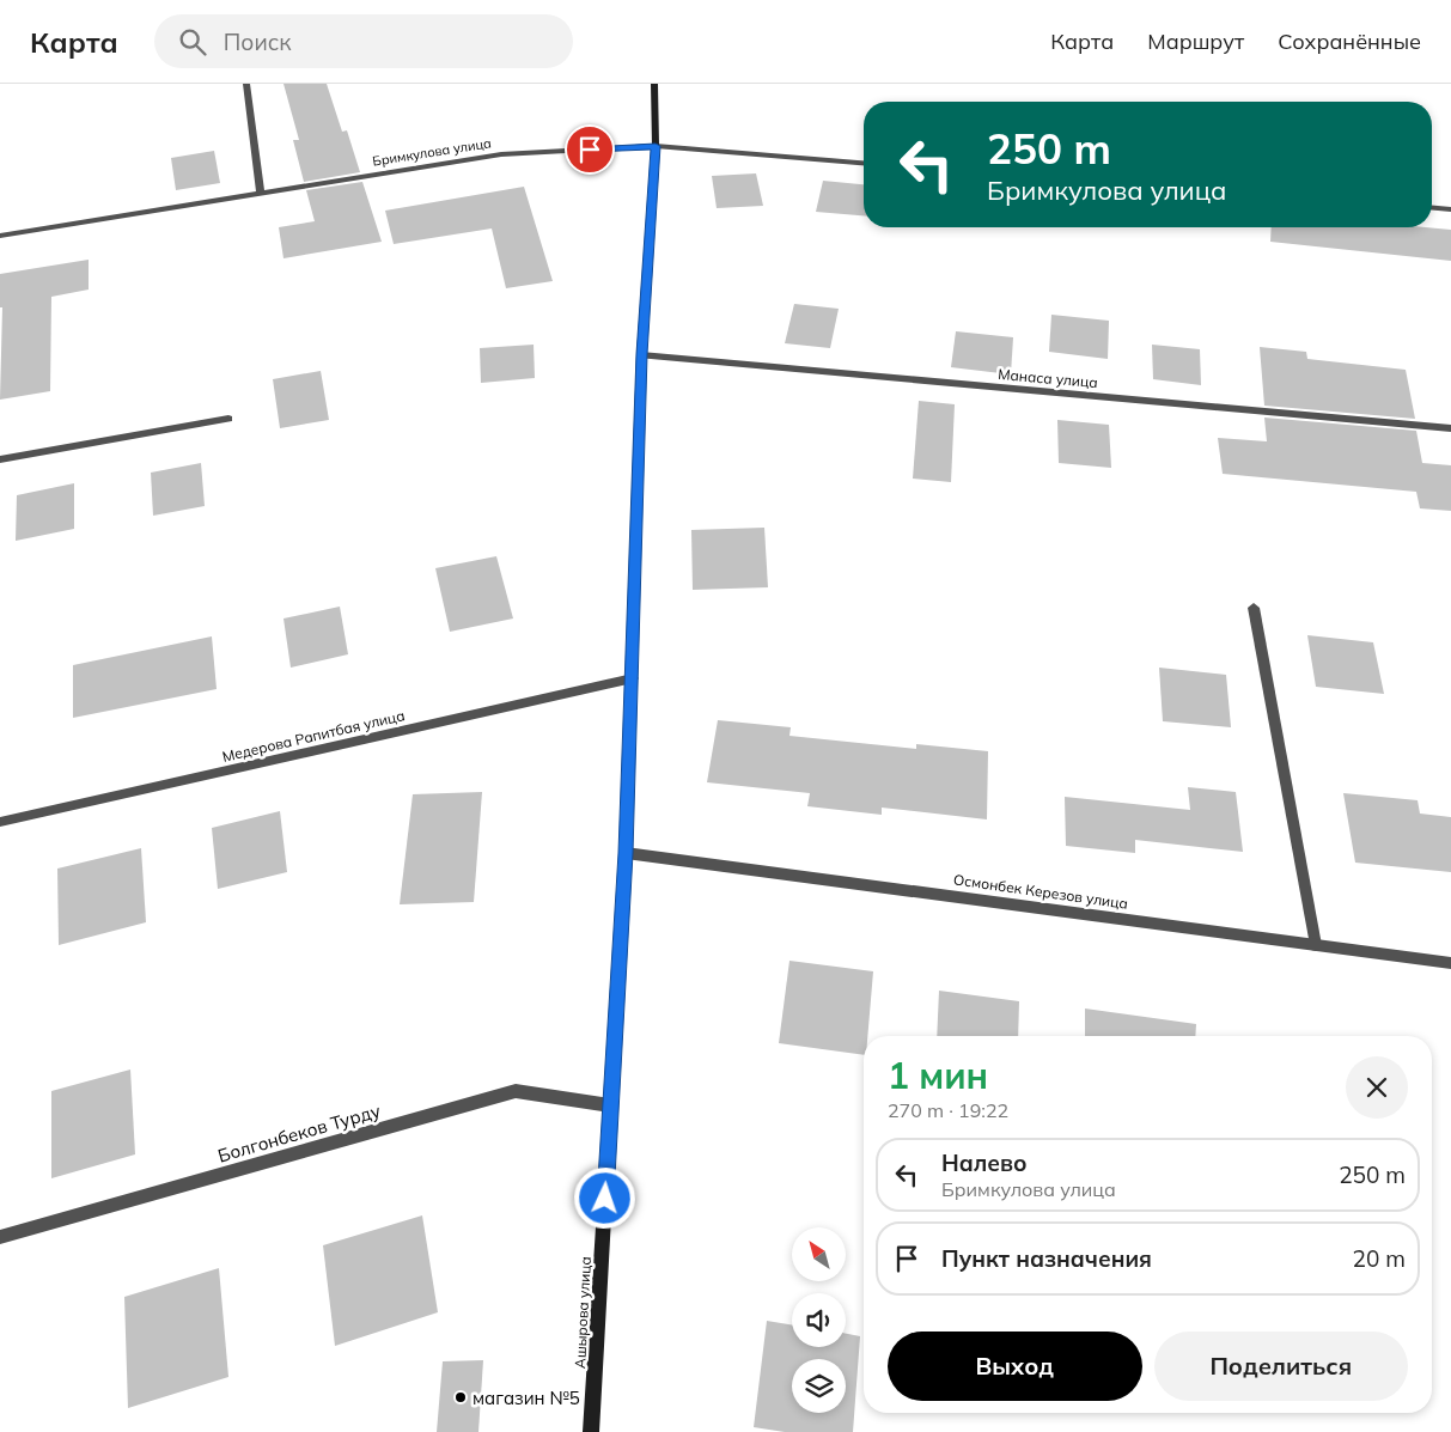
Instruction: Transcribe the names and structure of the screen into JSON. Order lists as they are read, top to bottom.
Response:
{
  "streets": {
    "street": [
      "Бримкулова улица",
      "Манаса улица",
      "Медерова Рапитбая улица",
      "Осмонбек Керезов улица",
      "Болгонбеков Турду",
      "Ашырова улица"
    ]
  },
  "crossings": [
    ["Бримкулова улица", "Ашырова улица"],
    ["Манаса улица", "Ашырова улица"],
    ["Медерова Рапитбая улица", "Ашырова улица"],
    ["Осмонбек Керезов улица", "Ашырова улица"],
    ["Болгонбеков Турду", "Ашырова улица"]
  ],
  "places": ["магазин №5"],
  "north": "top left",
  "page": {
    "header": "Карта",
    "search": "Поиск",
    "nav": ["Карта", "Маршрут", "Сохранённые"],
    "turn": ["250 m", "Бримкулова улица"],
    "heading": ["1 мин", "270 m · 19:22"],
    "list": [
      {
        "name": "Налево",
        "note": "Бримкулова улица",
        "value": "250 m"
      },
      {
        "name": "Пункт назначения",
        "value": "20 m"
      }
    ],
    "buttons": ["Выход", "Поделиться"]
  }
}
